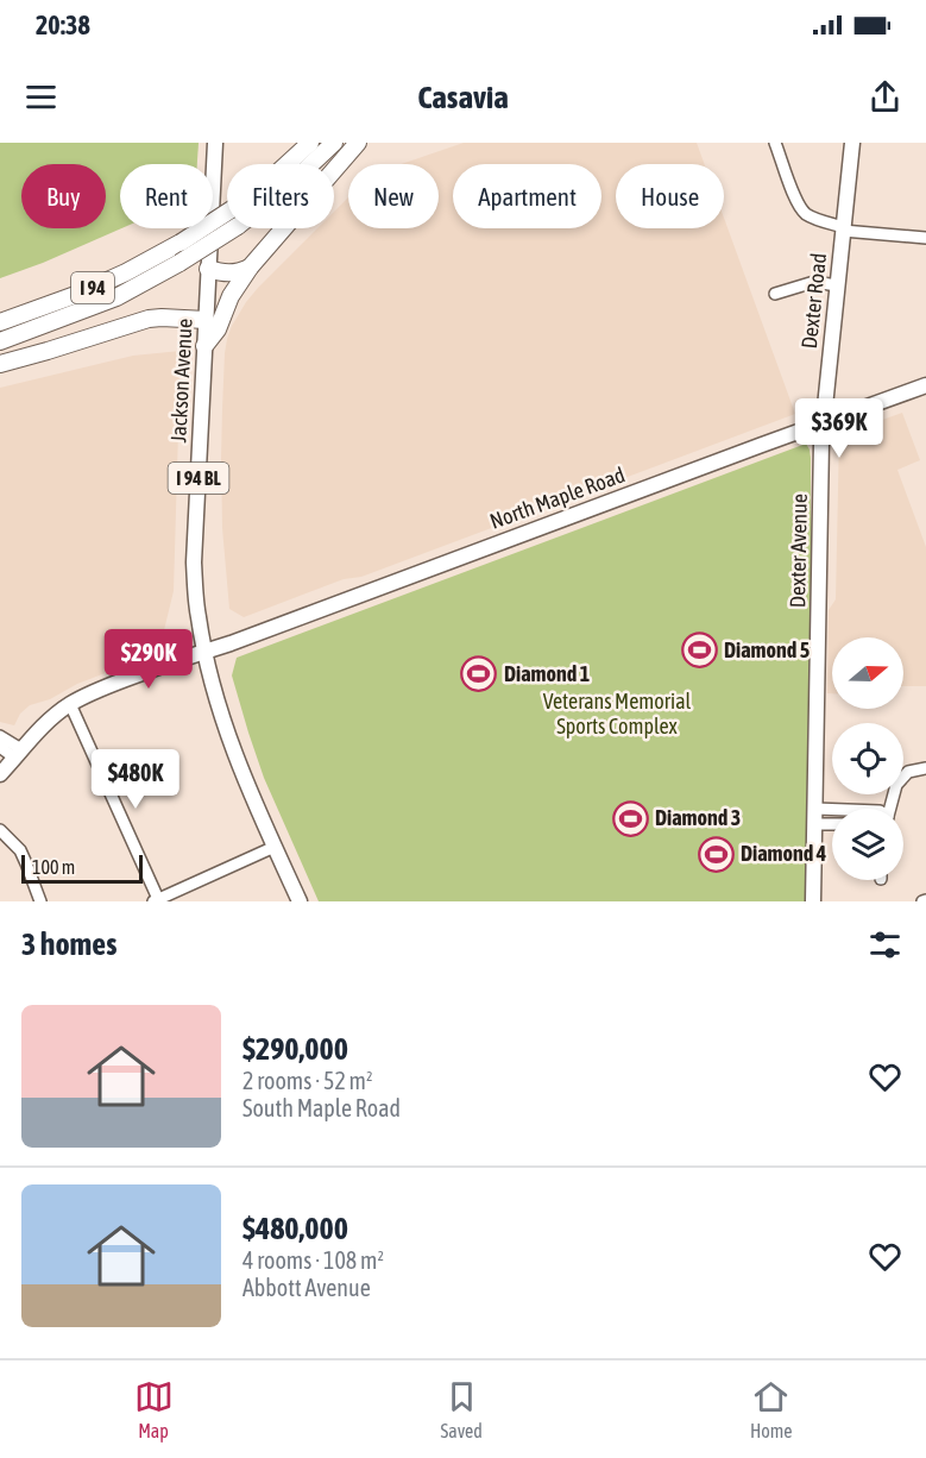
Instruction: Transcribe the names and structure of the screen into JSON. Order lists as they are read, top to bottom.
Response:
{
  "streets": {
    "highway": ["I 94"],
    "main road": [
      "Dexter Road",
      "Jackson Avenue",
      "I 94 BL",
      "North Maple Road",
      "Dexter Avenue"
    ]
  },
  "crossings": [
    ["Dexter Road", "North Maple Road"],
    ["Dexter Road", "Dexter Avenue"],
    ["Jackson Avenue", "North Maple Road"],
    ["North Maple Road", "Dexter Avenue"]
  ],
  "parks": ["Veterans Memorial Sports Complex"],
  "places": {
    "sports": [
      "Diamond 5",
      "Diamond 1",
      "Diamond 3",
      "Diamond 4"
    ]
  },
  "scale_bar": "100 m",
  "north": "right",
  "page": {
    "status": "20:38",
    "header": "Casavia",
    "chip": [
      "Buy",
      "Rent",
      "Filters",
      "New",
      "Apartment",
      "House"
    ],
    "price": ["$369K", "$290K", "$480K"],
    "scale": "100 m",
    "heading": "3 homes",
    "list": [
      {
        "name": "$290,000",
        "note": "2 rooms · 52 m² · South Maple Road"
      },
      {
        "name": "$480,000",
        "note": "4 rooms · 108 m² · Abbott Avenue"
      }
    ],
    "tabs": ["Map", "Saved", "Home"]
  }
}
